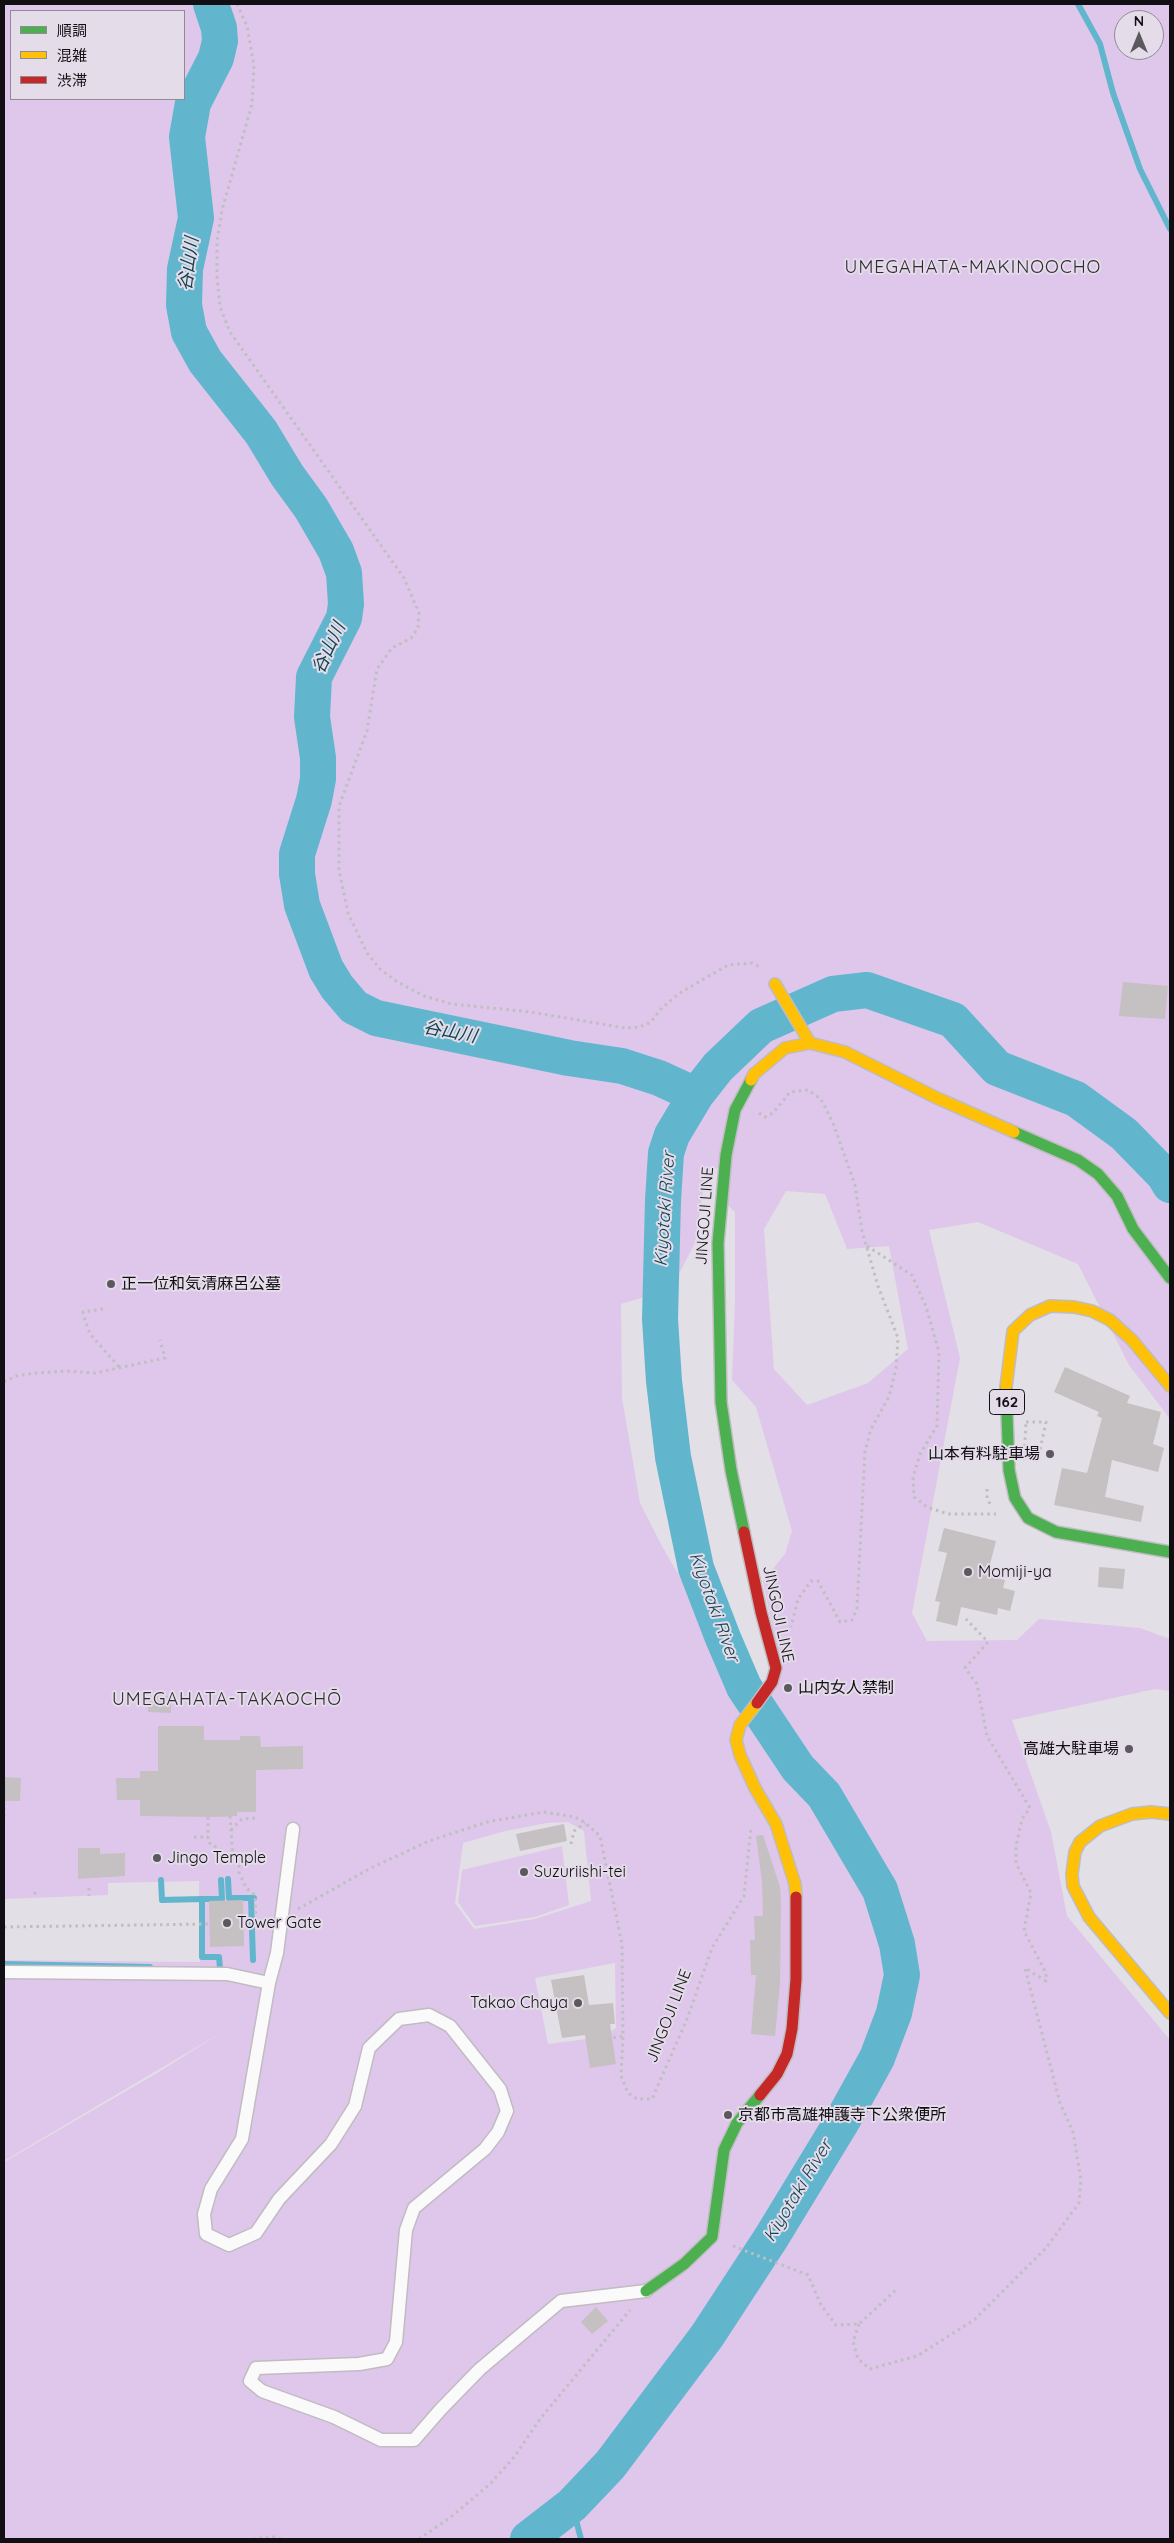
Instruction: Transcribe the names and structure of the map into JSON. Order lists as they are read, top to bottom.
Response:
{
  "streets": {
    "main road": ["JINGOJI LINE", "162"]
  },
  "districts": ["UMEGAHATA-MAKINOOCHO", "UMEGAHATA-TAKAOCHŌ"],
  "water": ["谷山川", "Kiyotaki River"],
  "places": [
    "正一位和気清麻呂公墓",
    "山本有料駐車場",
    "Momiji-ya",
    "山内女人禁制",
    "高雄大駐車場",
    "Jingo Temple",
    "Suzuriishi-tei",
    "Tower Gate",
    "Takao Chaya",
    "京都市高雄神護寺下公衆便所"
  ],
  "legend": ["順調", "混雑", "渋滞"],
  "north": "top"
}
